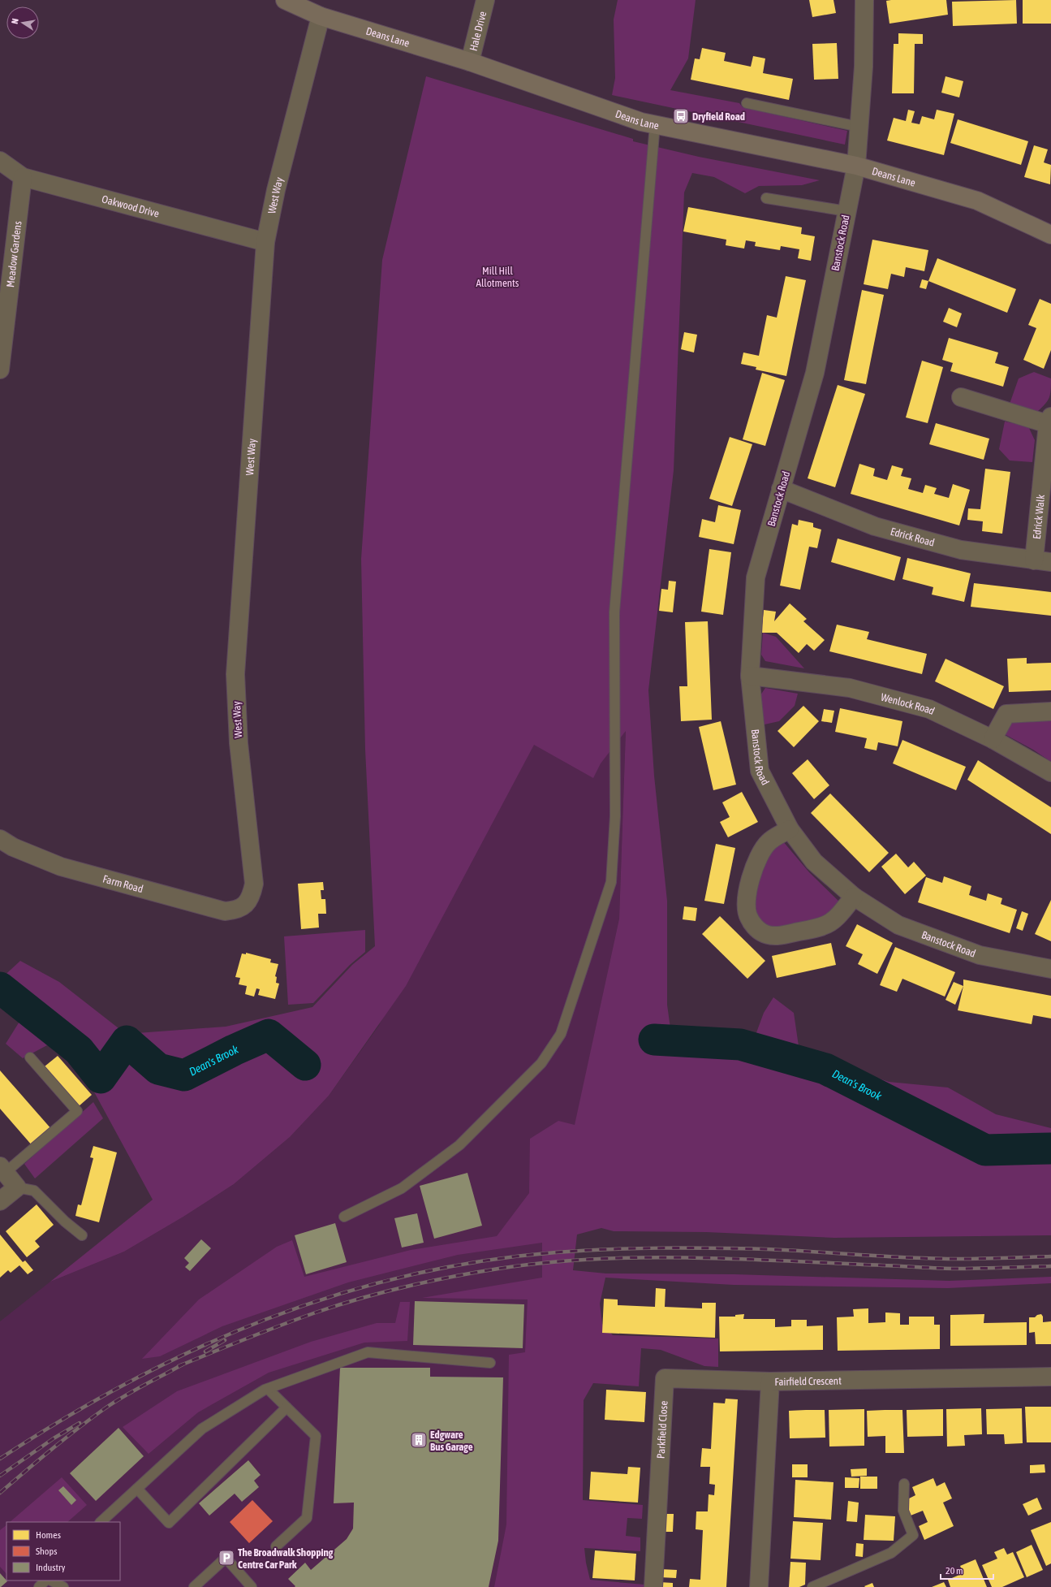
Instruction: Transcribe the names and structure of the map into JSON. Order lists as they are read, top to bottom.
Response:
{
  "streets": {
    "main road": ["Deans Lane"],
    "street": [
      "Hale Drive",
      "West Way",
      "Oakwood Drive",
      "Banstock Road",
      "Meadow Gardens",
      "Edrick Walk",
      "Edrick Road",
      "Wenlock Road",
      "Farm Road",
      "Fairfield Crescent",
      "Parkfield Close"
    ]
  },
  "crossings": [
    ["Hale Drive", "Deans Lane"],
    ["Deans Lane", "West Way"],
    ["Deans Lane", "Banstock Road"],
    ["West Way", "Oakwood Drive"],
    ["West Way", "Farm Road"],
    ["Oakwood Drive", "Meadow Gardens"],
    ["Banstock Road", "Edrick Road"],
    ["Banstock Road", "Wenlock Road"],
    ["Edrick Walk", "Edrick Road"],
    ["Fairfield Crescent", "Parkfield Close"]
  ],
  "water": ["Dean's Brook"],
  "parks": ["Mill Hill Allotments"],
  "places": {
    "bus stop": ["Dryfield Road"],
    "building": ["Edgware Bus Garage"],
    "parking": ["The Broadwalk Shopping Centre Car Park"]
  },
  "legend": ["Homes", "Shops", "Industry"],
  "scale_bar": "20 m",
  "north": "left"
}
